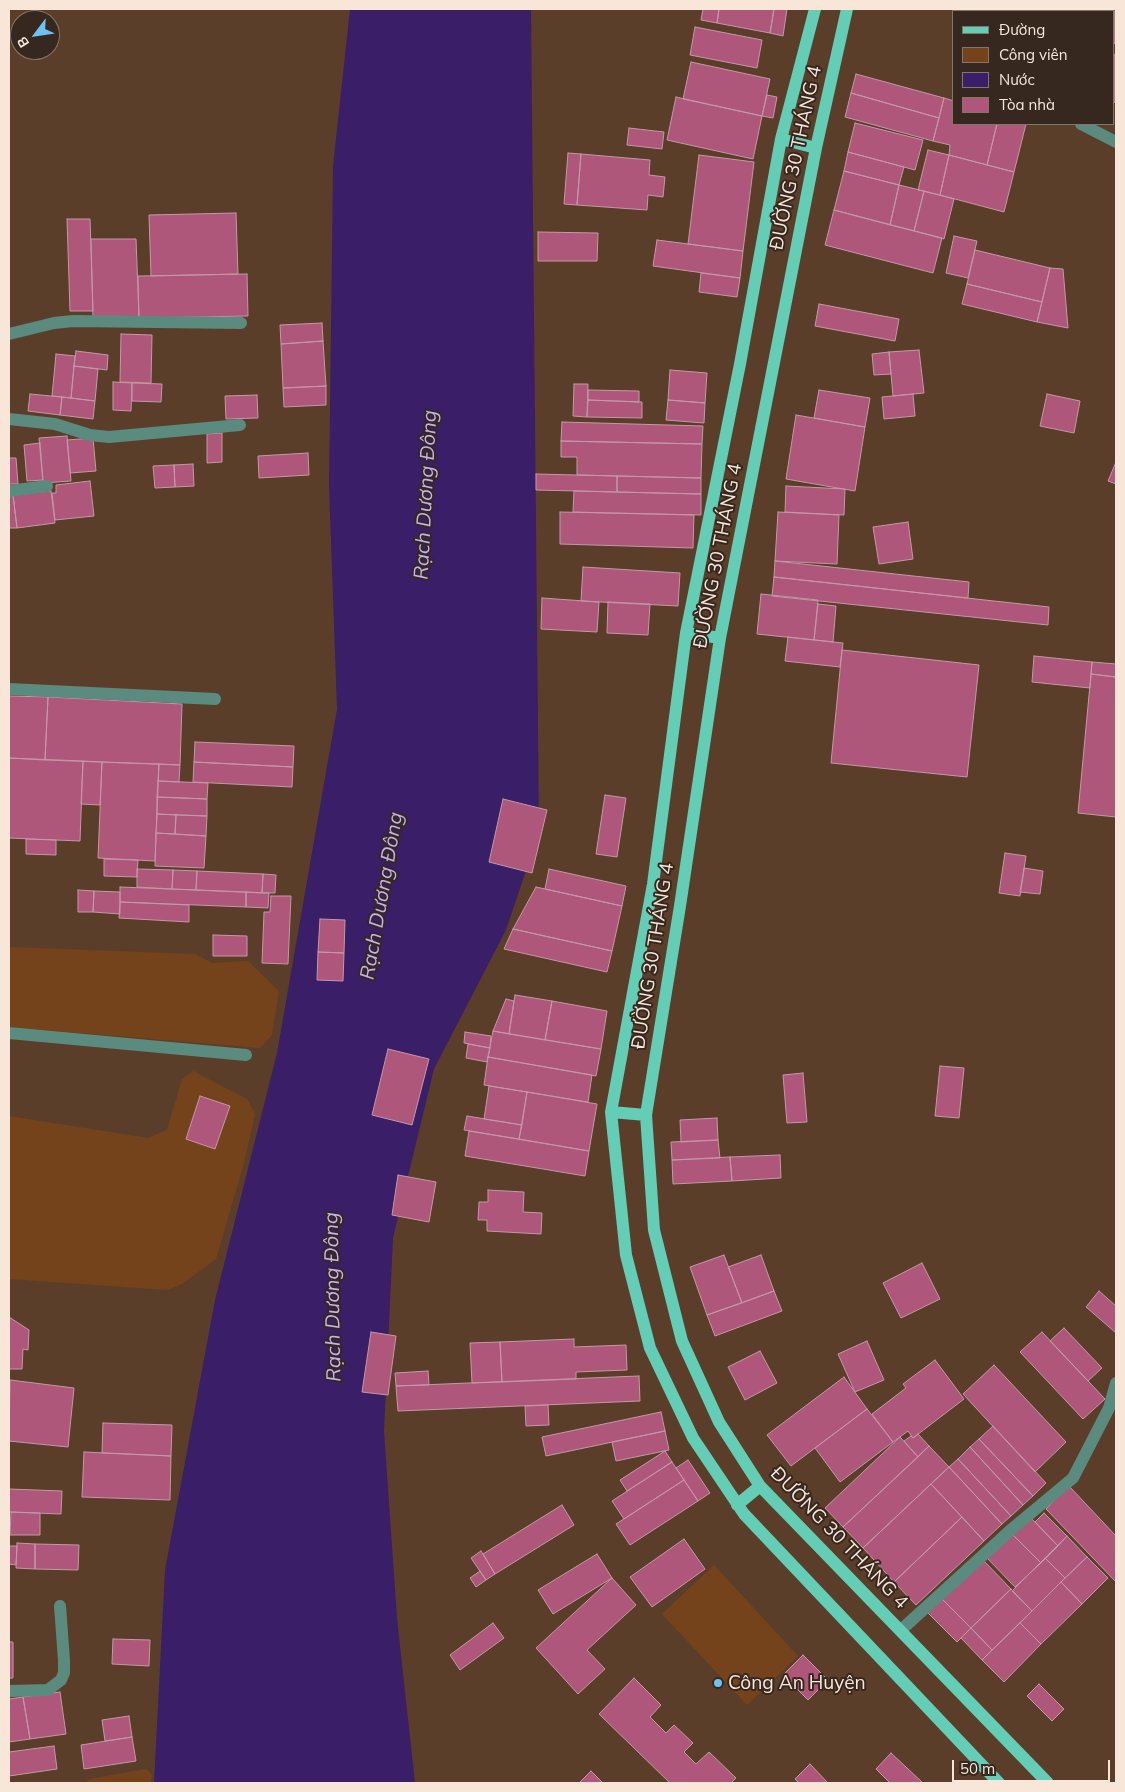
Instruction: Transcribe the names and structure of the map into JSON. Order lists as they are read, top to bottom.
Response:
{
  "streets": {
    "main road": ["ĐƯỜNG 30 THÁNG 4"]
  },
  "water": ["Rạch Dương Đông"],
  "places": ["Công An Huyện"],
  "legend": [
    "Đường",
    "Công viên",
    "Nước",
    "Tòa nhà"
  ],
  "scale_bar": "50 m",
  "north": "bottom left"
}
